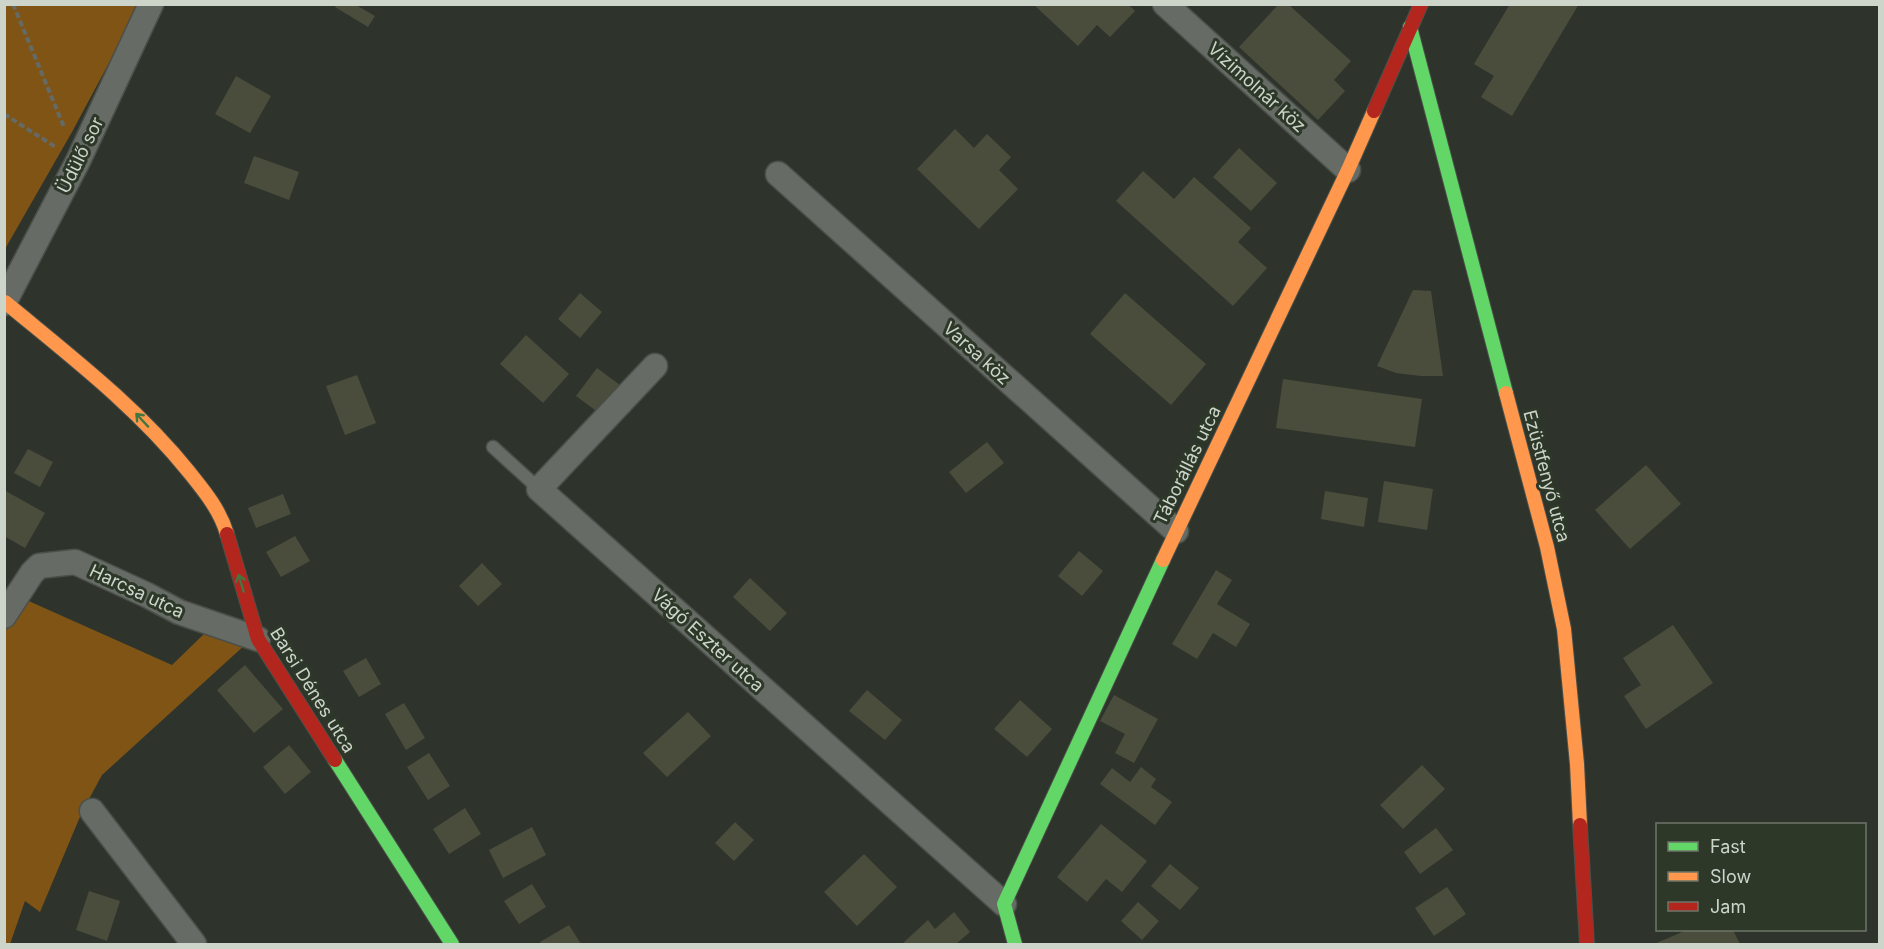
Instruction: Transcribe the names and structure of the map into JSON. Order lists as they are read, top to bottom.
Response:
{
  "streets": {
    "street": [
      "Vízimolnár köz",
      "Üdülő sor",
      "Varsa köz",
      "Táborállás utca",
      "Ezüstfenyő utca",
      "Harcsa utca",
      "Vágó Eszter utca",
      "Barsi Dénes utca"
    ]
  },
  "crossings": [
    ["Vízimolnár köz", "Táborállás utca"],
    ["Üdülő sor", "Barsi Dénes utca"],
    ["Varsa köz", "Táborállás utca"],
    ["Táborállás utca", "Ezüstfenyő utca"],
    ["Táborállás utca", "Vágó Eszter utca"],
    ["Harcsa utca", "Barsi Dénes utca"]
  ],
  "one_way": ["Barsi Dénes utca"],
  "legend": ["Fast", "Slow", "Jam"]
}
